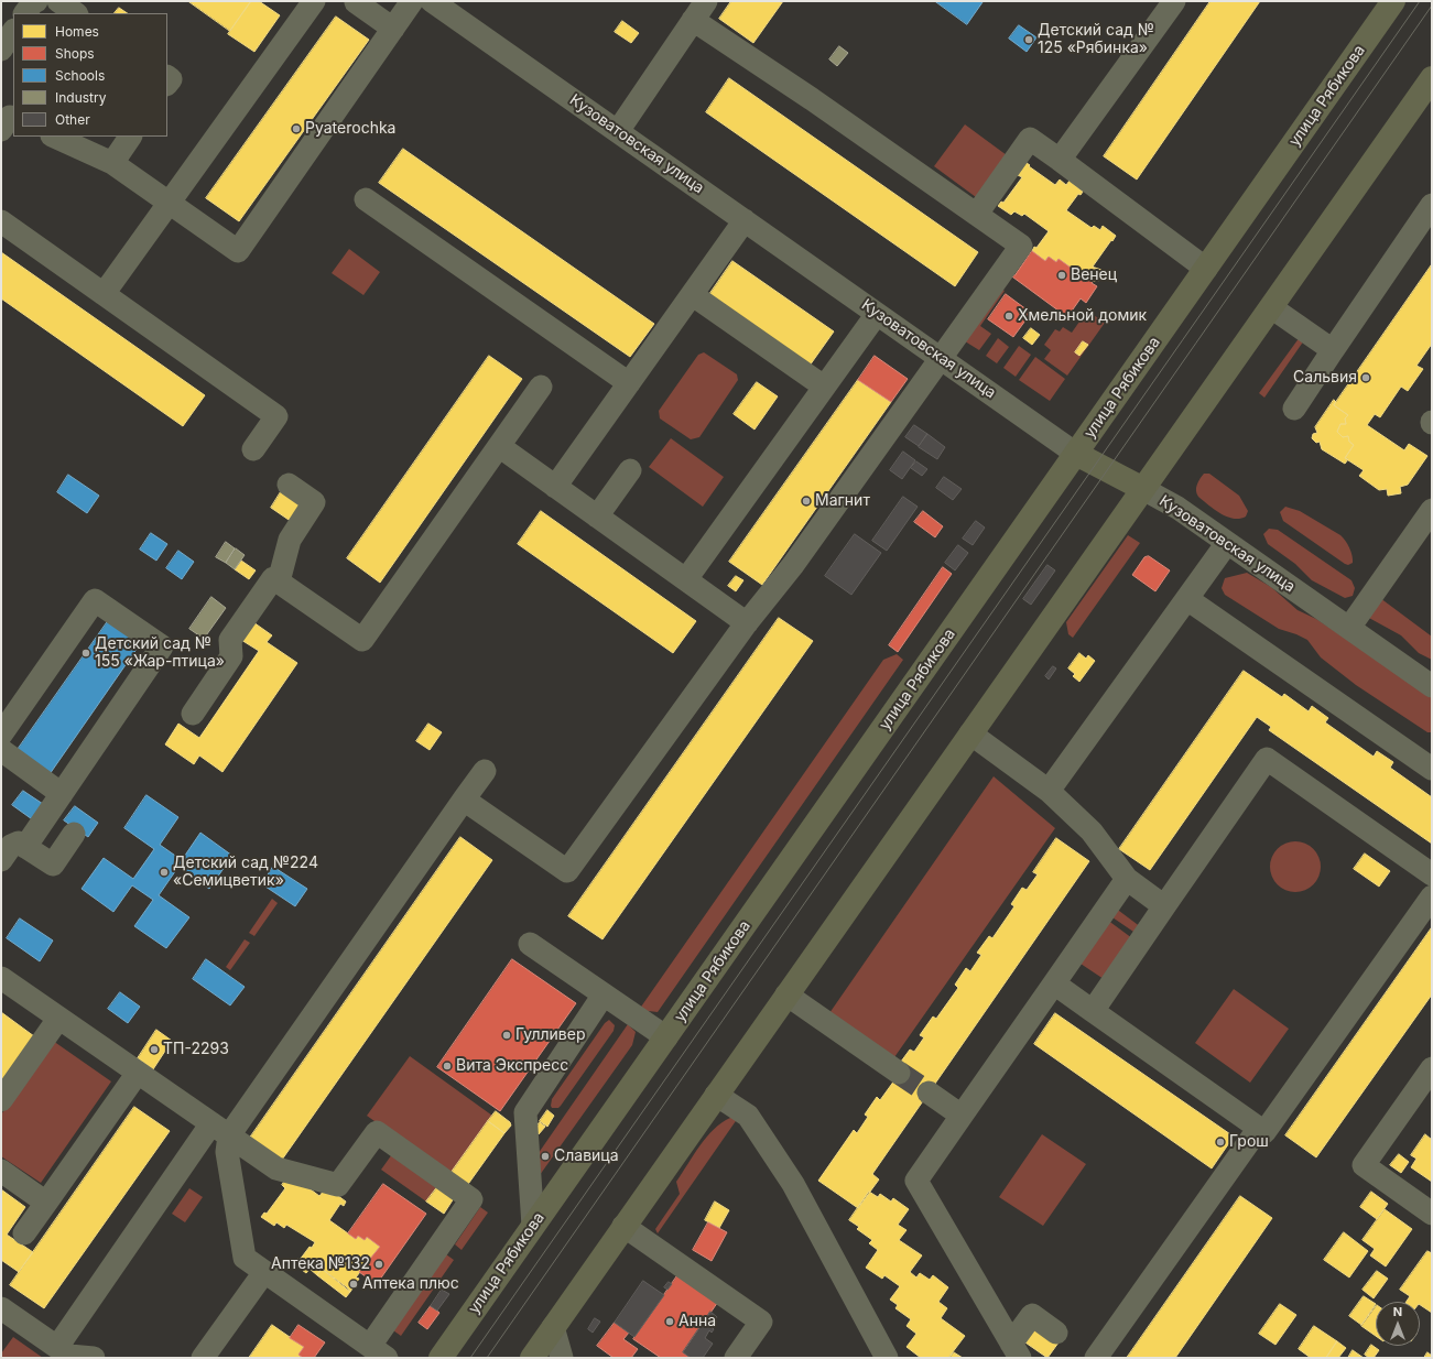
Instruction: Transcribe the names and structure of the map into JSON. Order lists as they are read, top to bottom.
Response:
{
  "streets": {
    "main road": ["улица Рябикова", "Кузоватовская улица"]
  },
  "crossings": [
    ["улица Рябикова", "Кузоватовская улица"]
  ],
  "places": [
    "Детский сад № 125 «Рябинка»",
    "Pyaterochka",
    "Венец",
    "Хмельной домик",
    "Сальвия",
    "Магнит",
    "Детский сад № 155 «Жар-птица»",
    "Детский сад №224 «Семицветик»",
    "Гулливер",
    "ТП-2293",
    "Вита Экспресс",
    "Грош",
    "Славица",
    "Аптека №132",
    "Аптека плюс",
    "Анна"
  ],
  "legend": [
    "Homes",
    "Shops",
    "Schools",
    "Industry",
    "Other"
  ],
  "north": "top"
}
